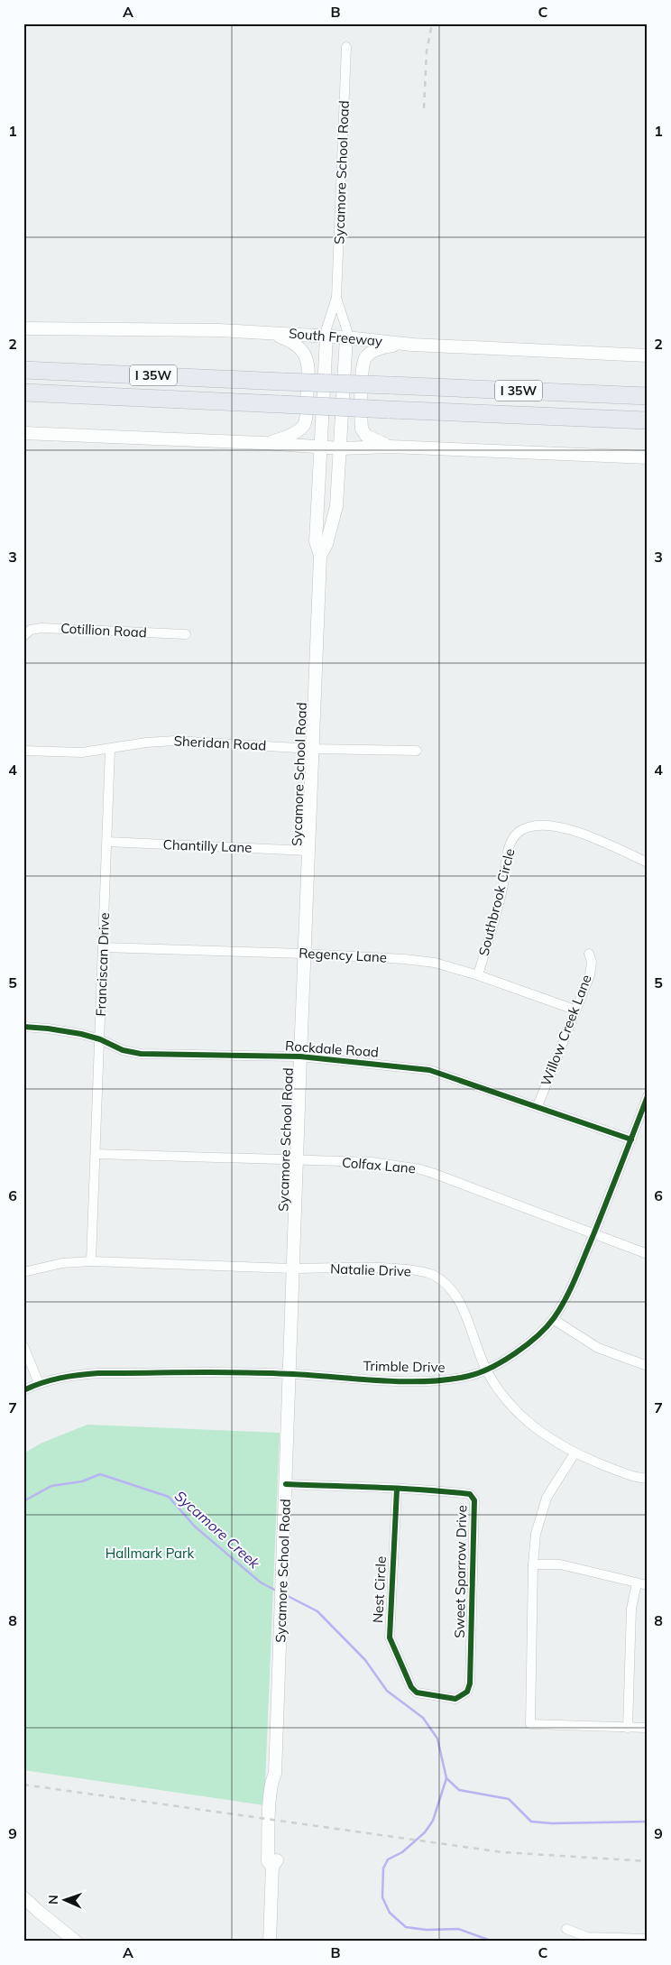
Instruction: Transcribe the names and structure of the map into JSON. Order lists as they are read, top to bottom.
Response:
{
  "streets": {
    "highway": ["I 35W"],
    "main road": ["Sycamore School Road", "South Freeway"],
    "street": [
      "Cotillion Road",
      "Sheridan Road",
      "Chantilly Lane",
      "Southbrook Circle",
      "Regency Lane",
      "Franciscan Drive",
      "Willow Creek Lane",
      "Rockdale Road",
      "Colfax Lane",
      "Natalie Drive",
      "Trimble Drive",
      "Sweet Sparrow Drive",
      "Nest Circle"
    ]
  },
  "crossings": [
    ["Sycamore School Road", "South Freeway"],
    ["Sycamore School Road", "Sheridan Road"],
    ["Sycamore School Road", "Chantilly Lane"],
    ["Sycamore School Road", "Regency Lane"],
    ["Sycamore School Road", "Rockdale Road"],
    ["Sycamore School Road", "Colfax Lane"],
    ["Sycamore School Road", "Natalie Drive"],
    ["Sycamore School Road", "Trimble Drive"],
    ["Sycamore School Road", "Sweet Sparrow Drive"],
    ["Sheridan Road", "Franciscan Drive"],
    ["Chantilly Lane", "Franciscan Drive"],
    ["Southbrook Circle", "Regency Lane"],
    ["Regency Lane", "Franciscan Drive"],
    ["Regency Lane", "Willow Creek Lane"],
    ["Franciscan Drive", "Rockdale Road"],
    ["Franciscan Drive", "Colfax Lane"],
    ["Franciscan Drive", "Natalie Drive"],
    ["Willow Creek Lane", "Rockdale Road"],
    ["Rockdale Road", "Trimble Drive"],
    ["Colfax Lane", "Trimble Drive"],
    ["Natalie Drive", "Trimble Drive"],
    ["Sweet Sparrow Drive", "Nest Circle"]
  ],
  "water": ["Sycamore Creek"],
  "parks": ["Hallmark Park"],
  "north": "left",
  "grid": {
    "columns": ["A", "B", "C"],
    "rows": [
      "1",
      "2",
      "3",
      "4",
      "5",
      "6",
      "7",
      "8",
      "9"
    ]
  }
}
